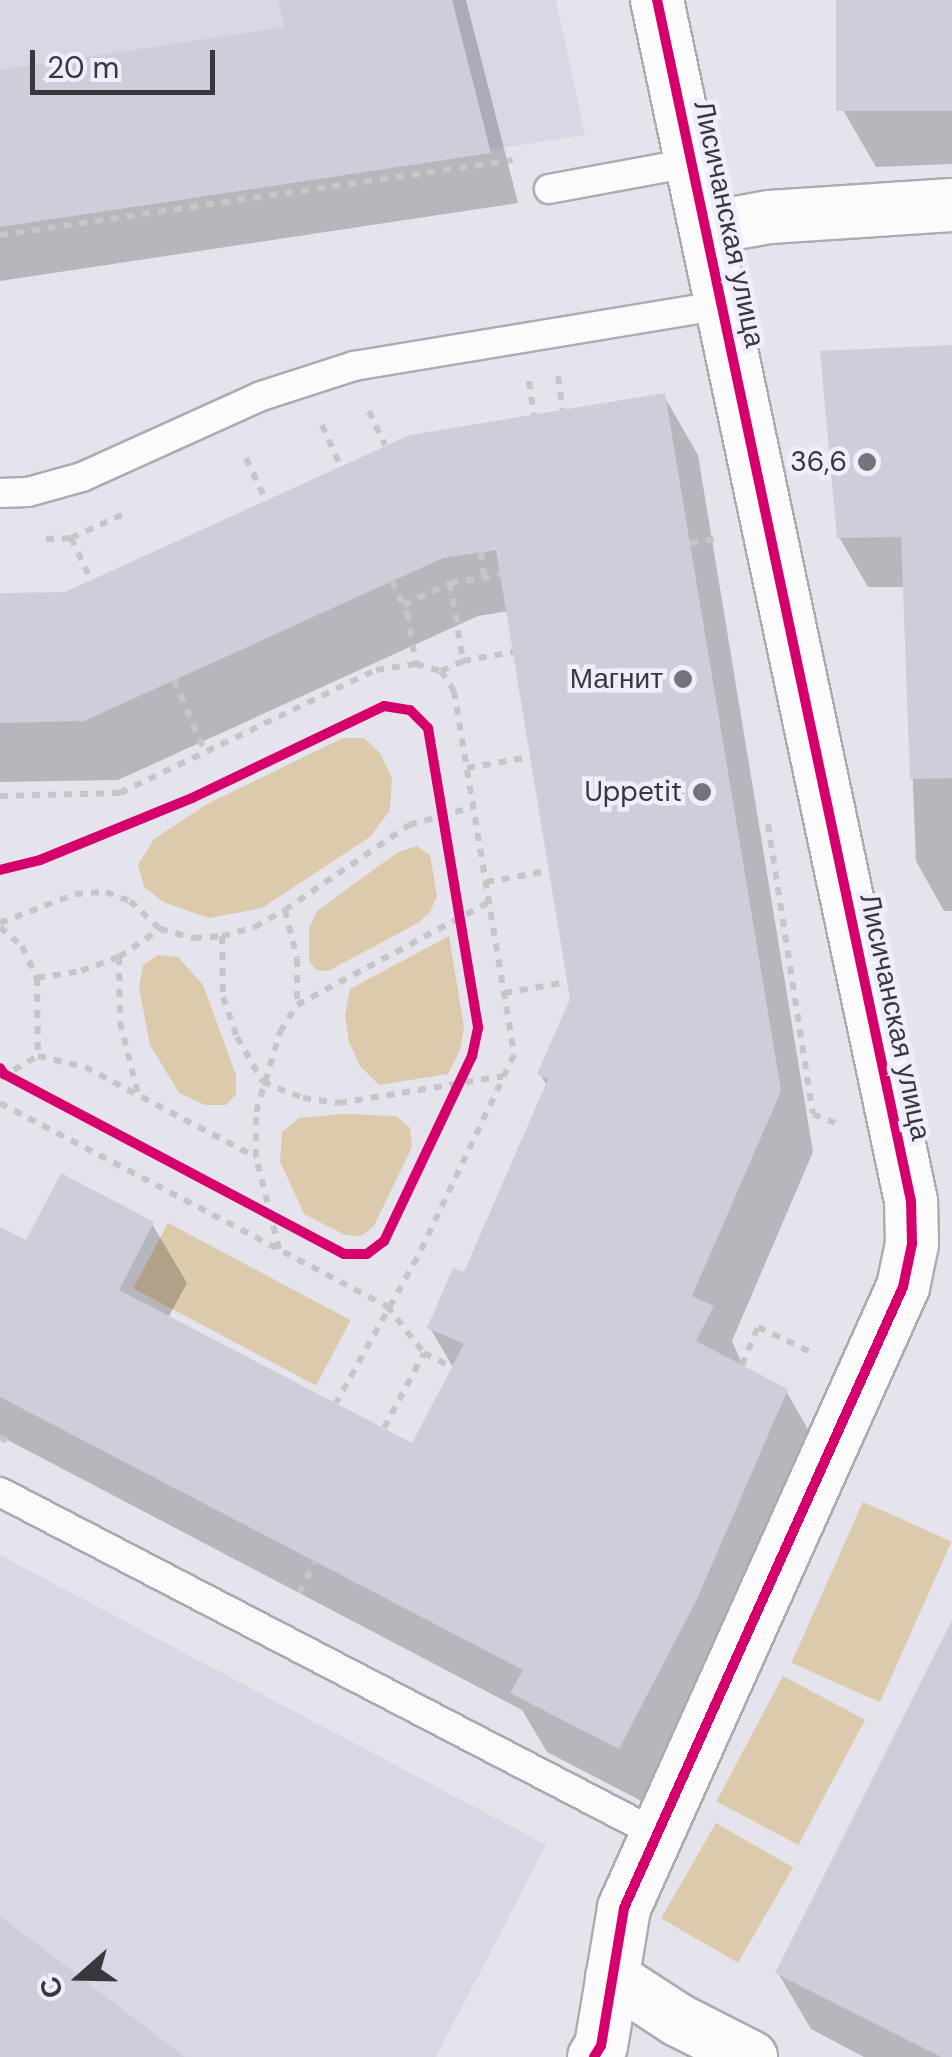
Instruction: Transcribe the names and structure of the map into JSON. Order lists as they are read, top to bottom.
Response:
{
  "streets": {
    "street": ["Лисичанская улица"]
  },
  "places": ["36,6", "Магнит", "Uppetit"],
  "scale_bar": "20 m",
  "north": "left"
}
